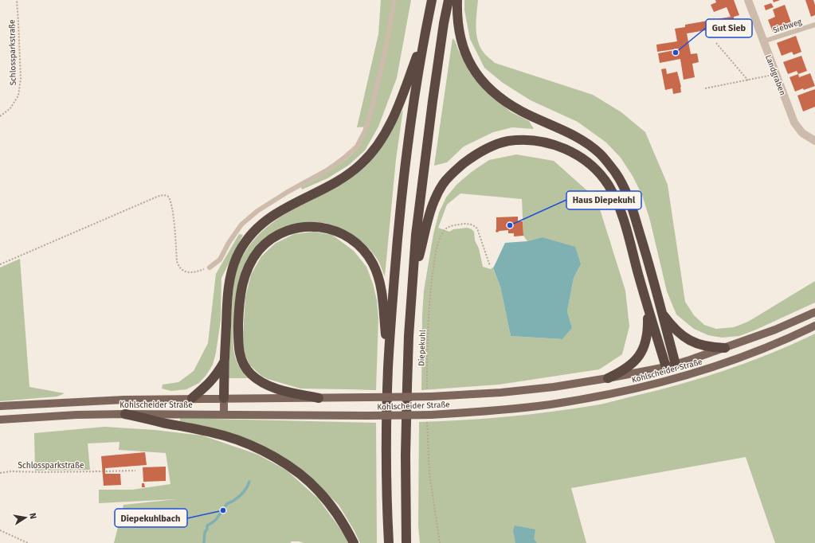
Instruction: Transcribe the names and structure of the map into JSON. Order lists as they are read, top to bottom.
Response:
{
  "streets": {
    "main road": ["Kohlscheider Straße"],
    "street": ["Landgraben"],
    "lane": ["Siebweg"],
    "path": ["Schlossparkstraße", "Diepekuhl"]
  },
  "crossings": [
    ["Siebweg", "Landgraben"]
  ],
  "places": ["Gut Sieb", "Haus Diepekuhl", "Diepekuhlbach"],
  "north": "right"
}
